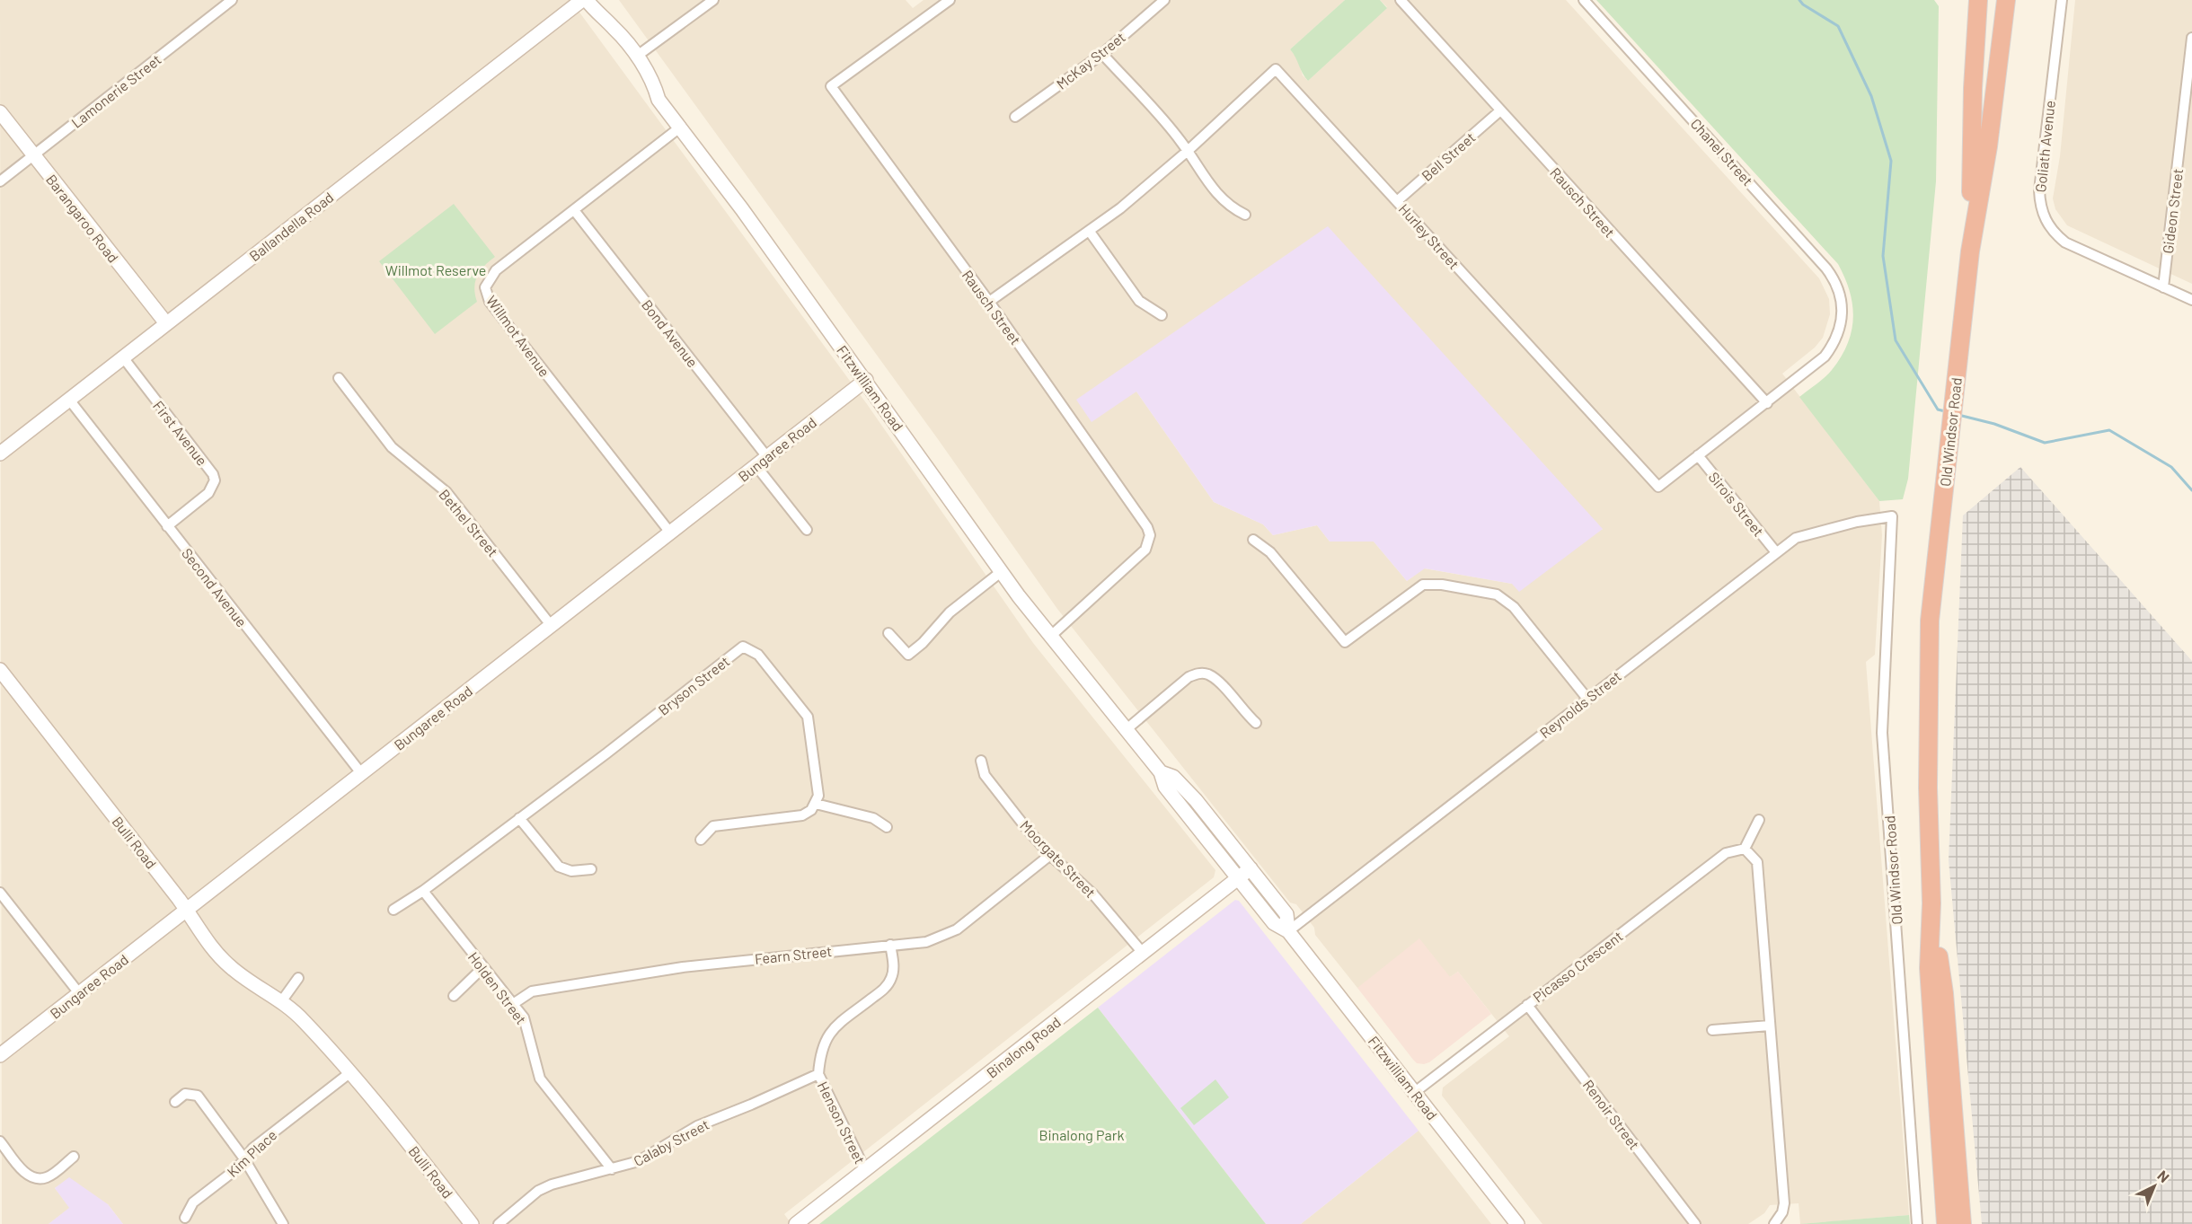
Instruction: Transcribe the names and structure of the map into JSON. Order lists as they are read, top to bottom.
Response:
{
  "streets": {
    "highway": ["Old Windsor Road"],
    "street": [
      "McKay Street",
      "Lamonerie Street",
      "Goliath Avenue",
      "Chanel Street",
      "Bell Street",
      "Rausch Street",
      "Gideon Street",
      "Barangaroo Road",
      "Ballandella Road",
      "Hurley Street",
      "Bond Avenue",
      "Willmot Avenue",
      "Fitzwilliam Road",
      "First Avenue",
      "Bungaree Road",
      "Sirois Street",
      "Bethel Street",
      "Second Avenue",
      "Bryson Street",
      "Reynolds Street",
      "Bulli Road",
      "Moorgate Street",
      "Fearn Street",
      "Picasso Crescent",
      "Holden Street",
      "Binalong Road",
      "Renoir Street",
      "Henson Street",
      "Calaby Street",
      "Kim Place"
    ]
  },
  "crossings": [
    ["Lamonerie Street", "Barangaroo Road"],
    ["Goliath Avenue", "Gideon Street"],
    ["Chanel Street", "Hurley Street"],
    ["Bell Street", "Rausch Street"],
    ["Bell Street", "Hurley Street"],
    ["Rausch Street", "Hurley Street"],
    ["Rausch Street", "Fitzwilliam Road"],
    ["Barangaroo Road", "Ballandella Road"],
    ["Ballandella Road", "First Avenue"],
    ["Ballandella Road", "Second Avenue"],
    ["Hurley Street", "Sirois Street"],
    ["Bond Avenue", "Willmot Avenue"],
    ["Bond Avenue", "Bungaree Road"],
    ["Willmot Avenue", "Fitzwilliam Road"],
    ["Willmot Avenue", "Bungaree Road"],
    ["Fitzwilliam Road", "Bungaree Road"],
    ["Fitzwilliam Road", "Reynolds Street"],
    ["Fitzwilliam Road", "Picasso Crescent"],
    ["Fitzwilliam Road", "Binalong Road"],
    ["Old Windsor Road", "Reynolds Street"],
    ["First Avenue", "Second Avenue"],
    ["Bungaree Road", "Bethel Street"],
    ["Bungaree Road", "Second Avenue"],
    ["Bungaree Road", "Bulli Road"],
    ["Sirois Street", "Reynolds Street"],
    ["Bryson Street", "Holden Street"],
    ["Bulli Road", "Kim Place"],
    ["Moorgate Street", "Fearn Street"],
    ["Moorgate Street", "Binalong Road"],
    ["Fearn Street", "Holden Street"],
    ["Fearn Street", "Henson Street"],
    ["Picasso Crescent", "Renoir Street"],
    ["Holden Street", "Calaby Street"],
    ["Binalong Road", "Henson Street"],
    ["Henson Street", "Calaby Street"]
  ],
  "parks": ["Willmot Reserve", "Binalong Park"],
  "north": "top right"
}
